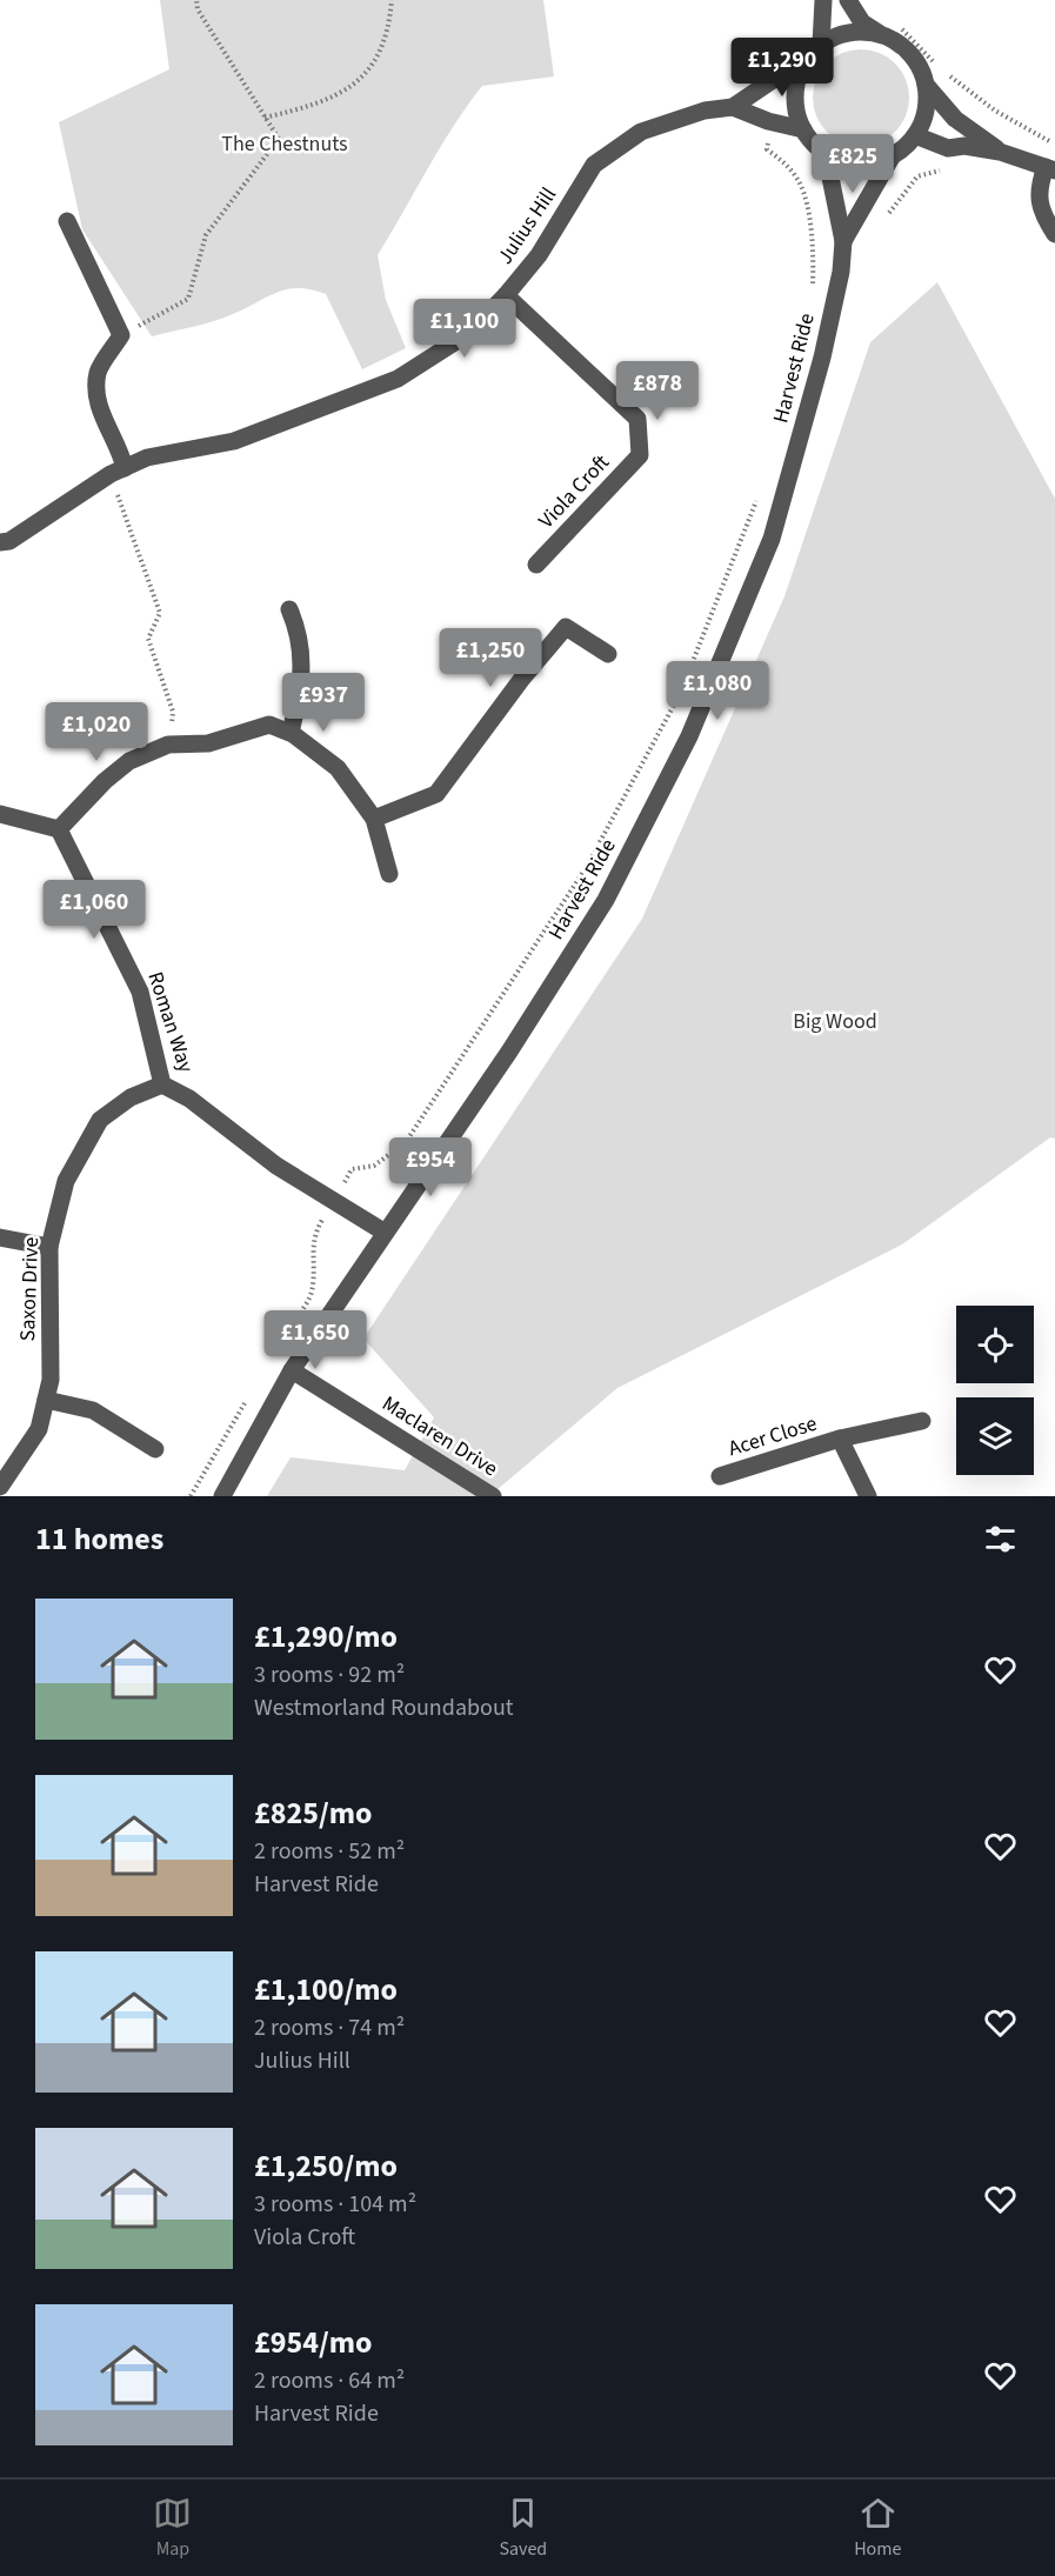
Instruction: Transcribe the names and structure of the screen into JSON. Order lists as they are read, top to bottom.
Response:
{
  "streets": {
    "street": [
      "Julius Hill",
      "Harvest Ride",
      "Viola Croft",
      "Roman Way",
      "Saxon Drive",
      "Maclaren Drive",
      "Acer Close"
    ]
  },
  "crossings": [
    ["Julius Hill", "Harvest Ride"],
    ["Julius Hill", "Viola Croft"],
    ["Harvest Ride", "Roman Way"],
    ["Harvest Ride", "Maclaren Drive"],
    ["Roman Way", "Saxon Drive"]
  ],
  "parks": ["The Chestnuts", "Big Wood"],
  "page": {
    "price": [
      "£1,290",
      "£825",
      "£1,100",
      "£878",
      "£1,250",
      "£1,080",
      "£937",
      "£1,020",
      "£1,060",
      "£954",
      "£1,650"
    ],
    "heading": "11 homes",
    "list": [
      {
        "name": "£1,290/mo",
        "note": "3 rooms · 92 m² · Westmorland Roundabout"
      },
      {
        "name": "£825/mo",
        "note": "2 rooms · 52 m² · Harvest Ride"
      },
      {
        "name": "£1,100/mo",
        "note": "2 rooms · 74 m² · Julius Hill"
      },
      {
        "name": "£1,250/mo",
        "note": "3 rooms · 104 m² · Viola Croft"
      },
      {
        "name": "£954/mo",
        "note": "2 rooms · 64 m² · Harvest Ride"
      }
    ],
    "tabs": ["Map", "Saved", "Home"]
  }
}
